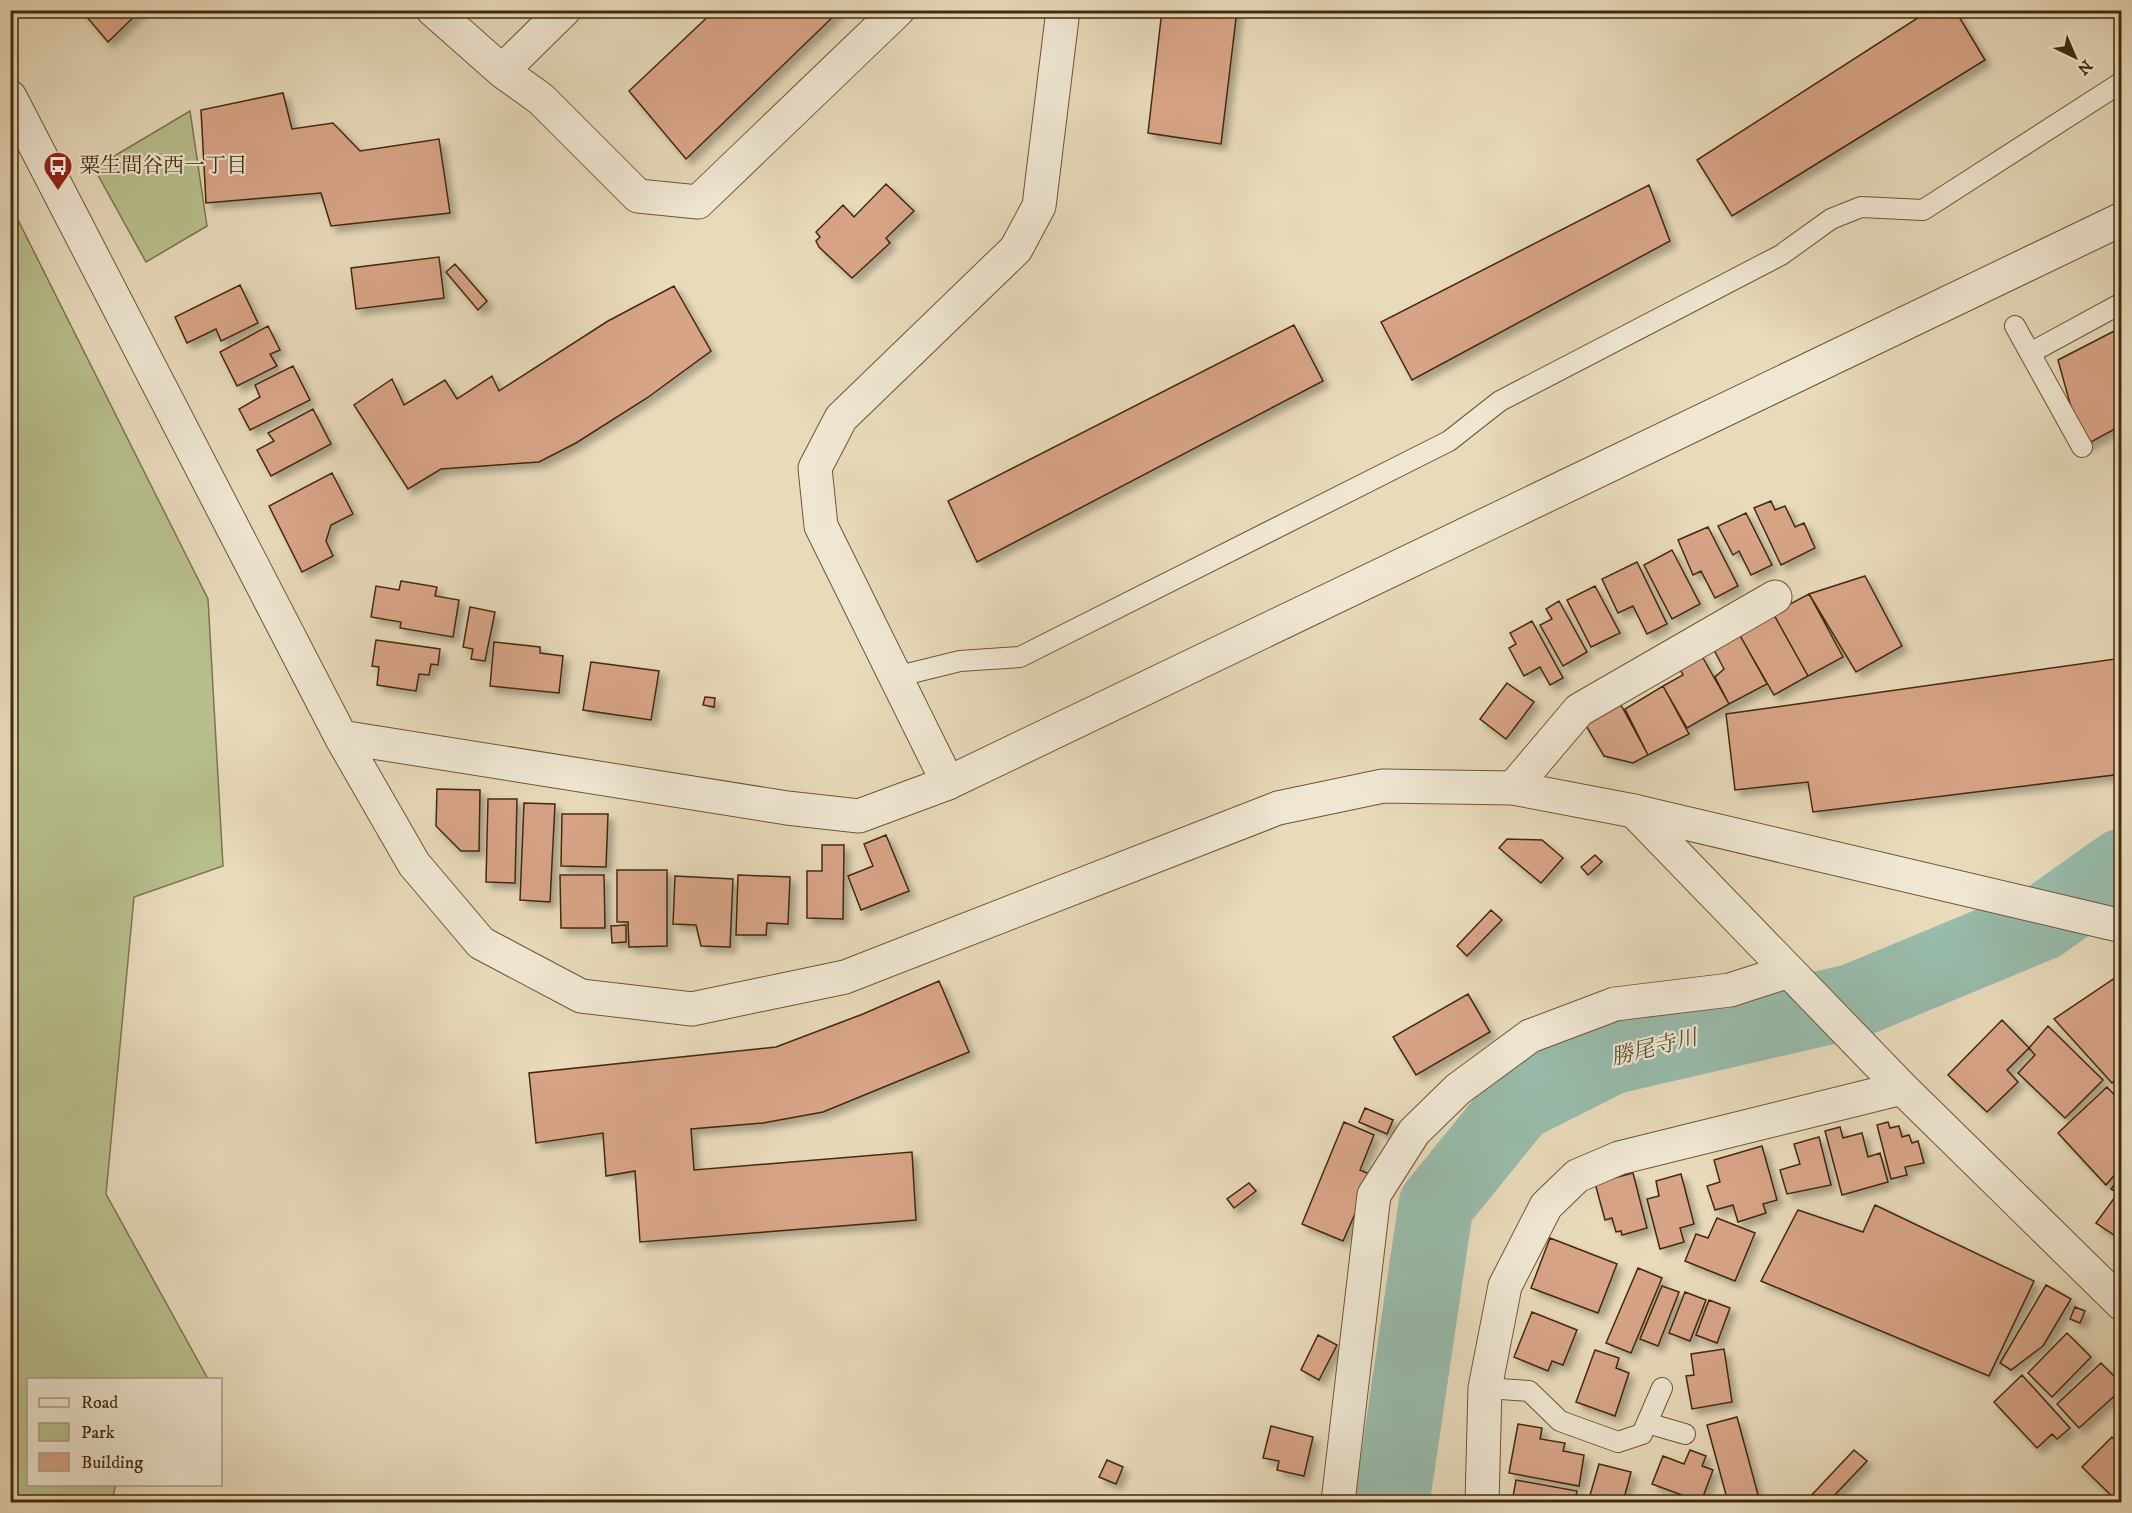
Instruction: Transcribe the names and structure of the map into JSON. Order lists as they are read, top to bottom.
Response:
{
  "water": ["勝尾寺川"],
  "places": {
    "bus stop": ["粟生間谷西一丁目"]
  },
  "legend": ["Road", "Park", "Building"],
  "north": "bottom right"
}
